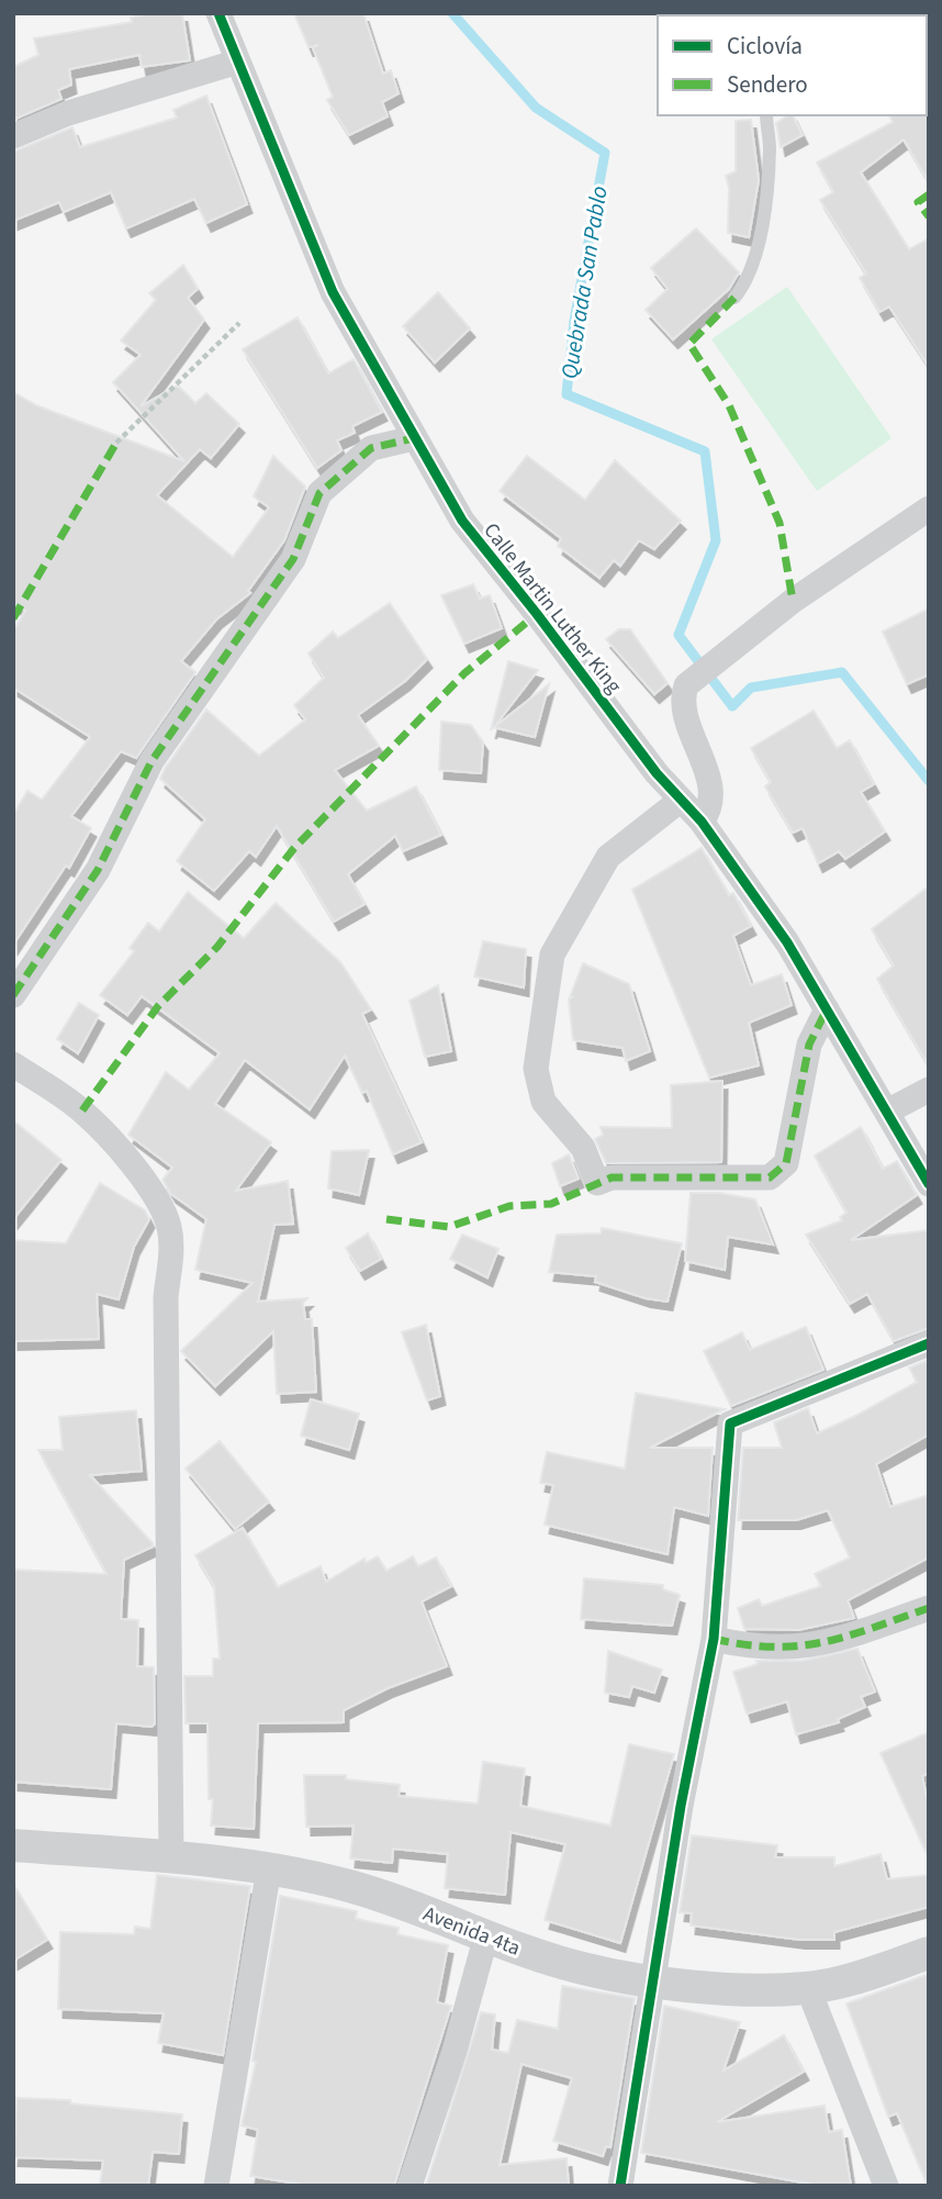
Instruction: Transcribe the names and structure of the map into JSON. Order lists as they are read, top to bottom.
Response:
{
  "streets": {
    "street": ["Calle Martin Luther King", "Avenida 4ta"]
  },
  "water": ["Quebrada San Pablo"],
  "legend": ["Ciclovía", "Sendero"]
}
